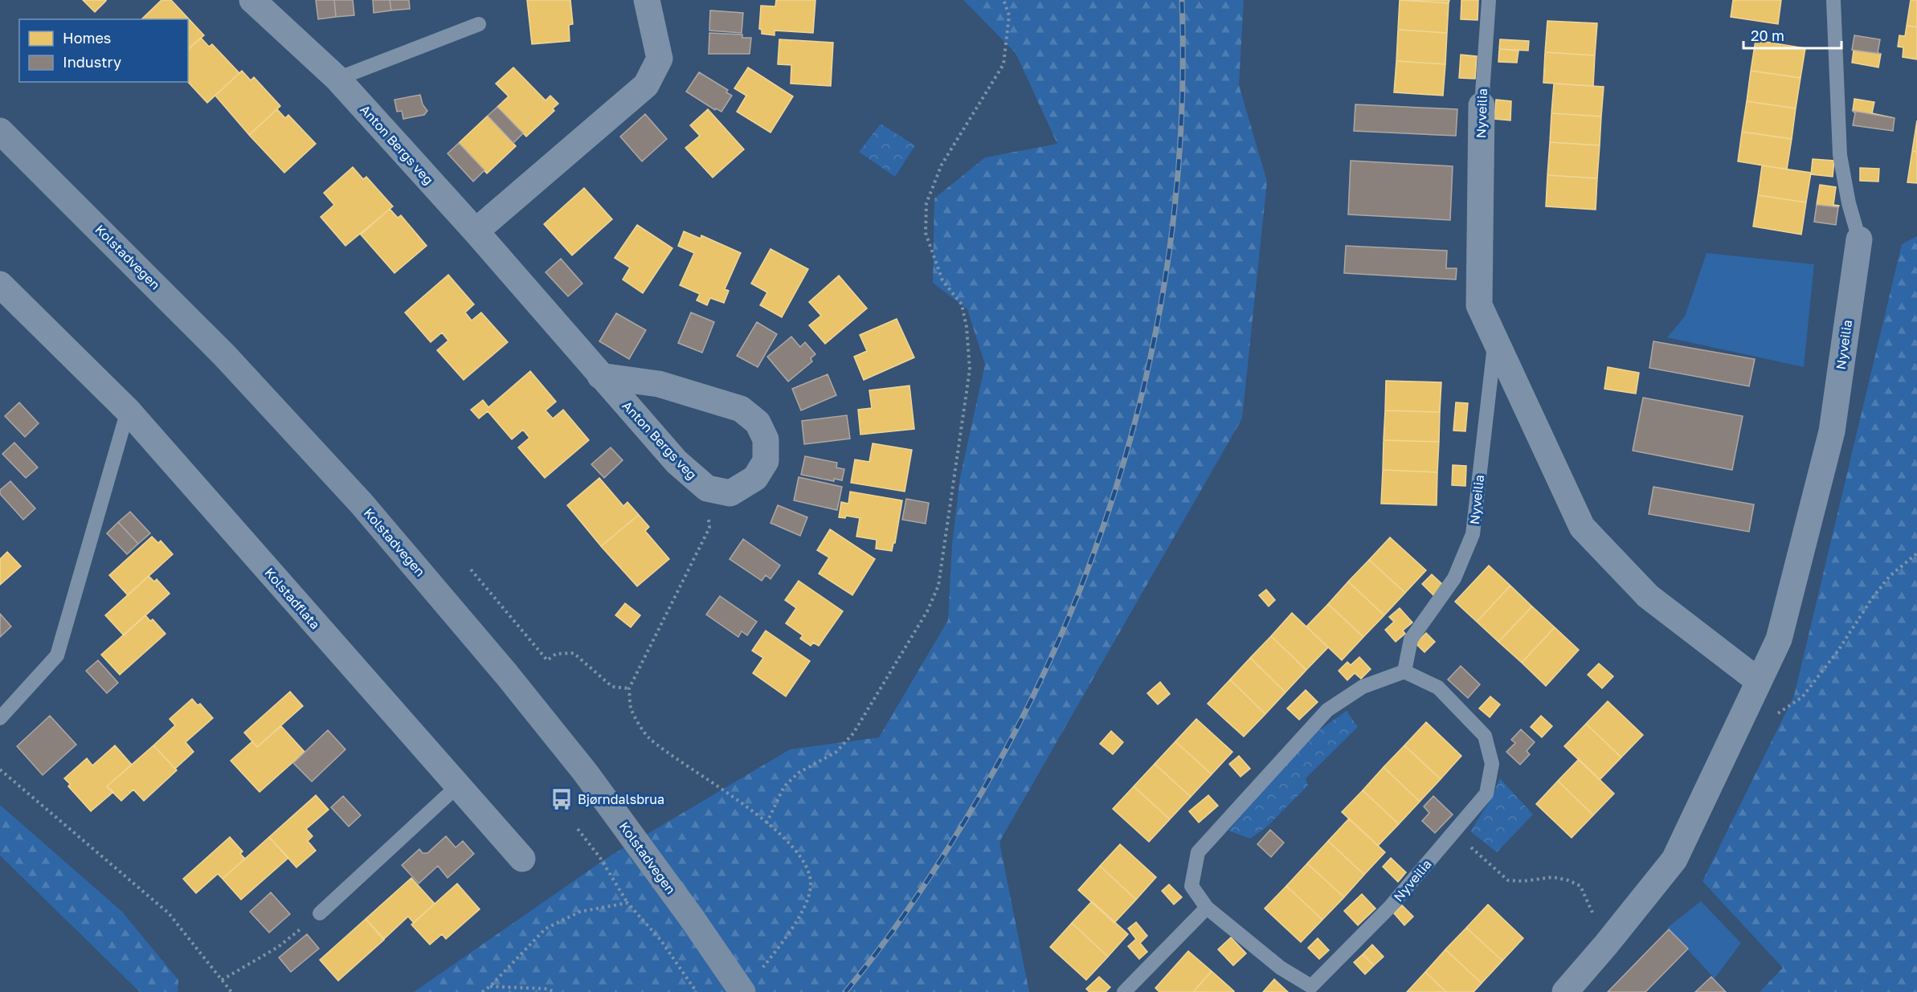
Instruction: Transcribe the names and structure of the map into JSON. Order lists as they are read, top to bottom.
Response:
{
  "streets": {
    "main road": ["Kolstadvegen"],
    "street": ["Nyveilia", "Anton Bergs veg", "Kolstadflata"]
  },
  "places": {
    "bus stop": ["Bjørndalsbrua"]
  },
  "legend": ["Homes", "Industry"],
  "scale_bar": "20 m"
}
